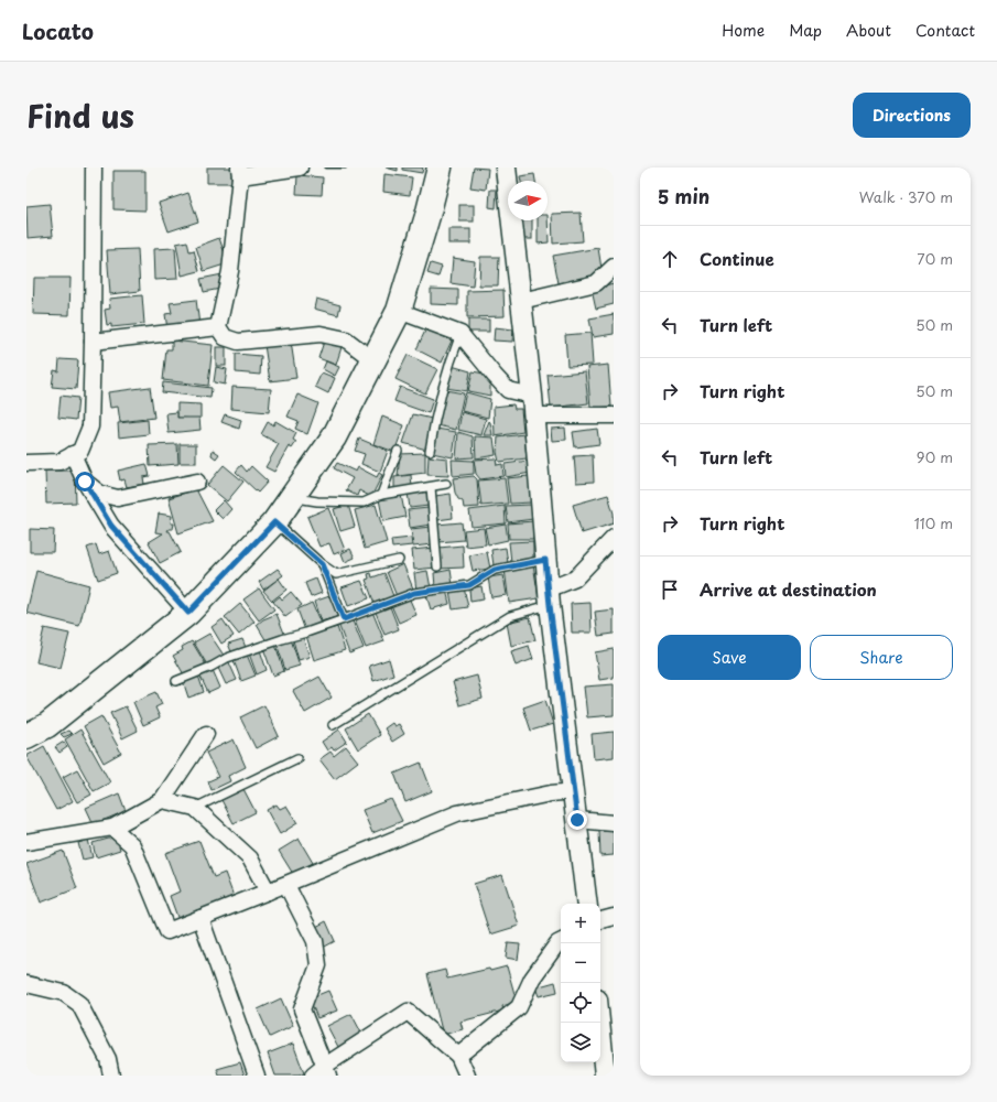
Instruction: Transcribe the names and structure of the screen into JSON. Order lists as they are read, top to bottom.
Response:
{
  "north": "right",
  "page": {
    "header": "Locato",
    "nav": [
      "Home",
      "Map",
      "About",
      "Contact"
    ],
    "title": "Find us",
    "buttons": [
      "Directions",
      ["Save", "Share"]
    ],
    "heading": ["5 min", "Walk · 370 m"],
    "list": [
      ["Continue", "70 m"],
      ["Turn left", "50 m"],
      ["Turn right", "50 m"],
      ["Turn left", "90 m"],
      ["Turn right", "110 m"],
      "Arrive at destination"
    ],
    "map_buttons": ["+", "−"]
  }
}
